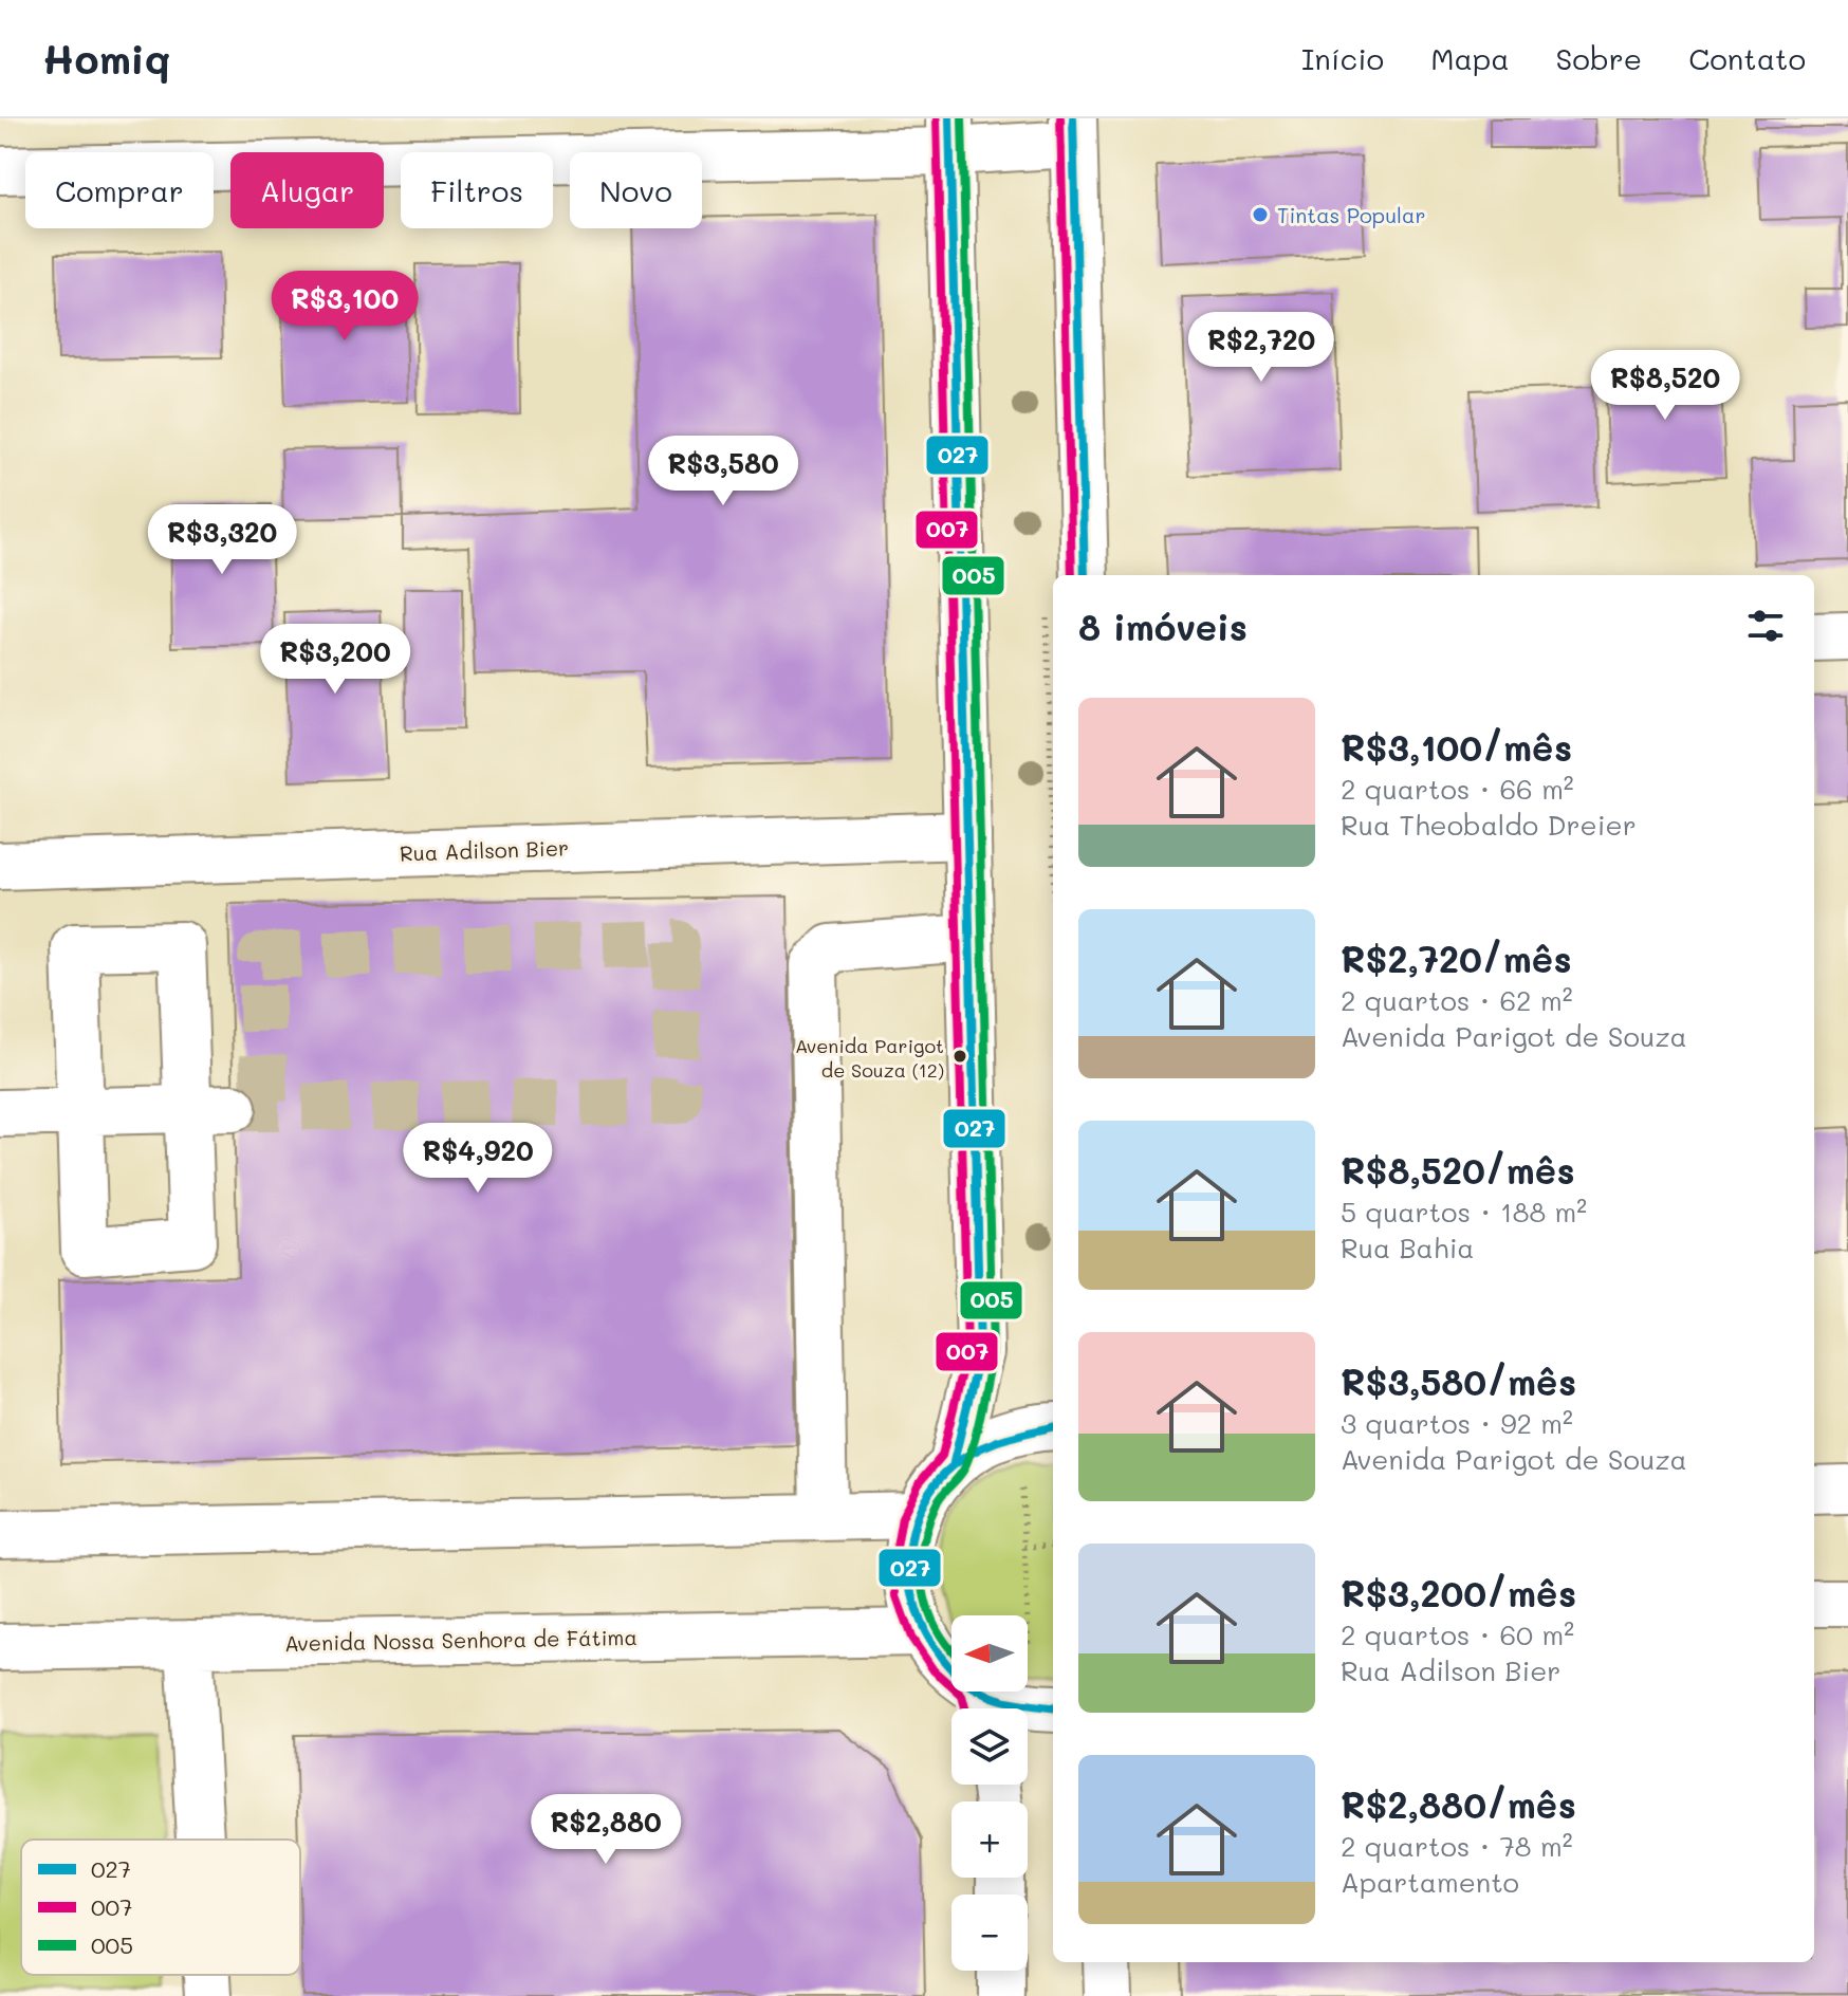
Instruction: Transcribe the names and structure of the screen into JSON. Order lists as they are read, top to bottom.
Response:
{
  "streets": {
    "street": ["Rua Adilson Bier", "Avenida Nossa Senhora de Fátima"]
  },
  "places": ["Tintas Popular", "Avenida Parigot de Souza (12)"],
  "lines": ["transit line 027", "transit line 007", "transit line 005"],
  "legend": ["027", "007", "005"],
  "north": "left",
  "page": {
    "header": "Homiq",
    "nav": [
      "Início",
      "Mapa",
      "Sobre",
      "Contato"
    ],
    "chip": [
      "Comprar",
      "Alugar",
      "Filtros",
      "Novo"
    ],
    "price": [
      "R$3,100",
      "R$2,720",
      "R$8,520",
      "R$3,580",
      "R$3,320",
      "R$3,200",
      "R$4,920",
      "R$2,880"
    ],
    "heading": "8 imóveis",
    "list": [
      {
        "name": "R$3,100/mês",
        "note": "2 quartos · 66 m² · Rua Theobaldo Dreier"
      },
      {
        "name": "R$2,720/mês",
        "note": "2 quartos · 62 m² · Avenida Parigot de Souza"
      },
      {
        "name": "R$8,520/mês",
        "note": "5 quartos · 188 m² · Rua Bahia"
      },
      {
        "name": "R$3,580/mês",
        "note": "3 quartos · 92 m² · Avenida Parigot de Souza"
      },
      {
        "name": "R$3,200/mês",
        "note": "2 quartos · 60 m² · Rua Adilson Bier"
      },
      {
        "name": "R$2,880/mês",
        "note": "2 quartos · 78 m² · Apartamento"
      }
    ],
    "map_buttons": ["+", "−"]
  }
}
